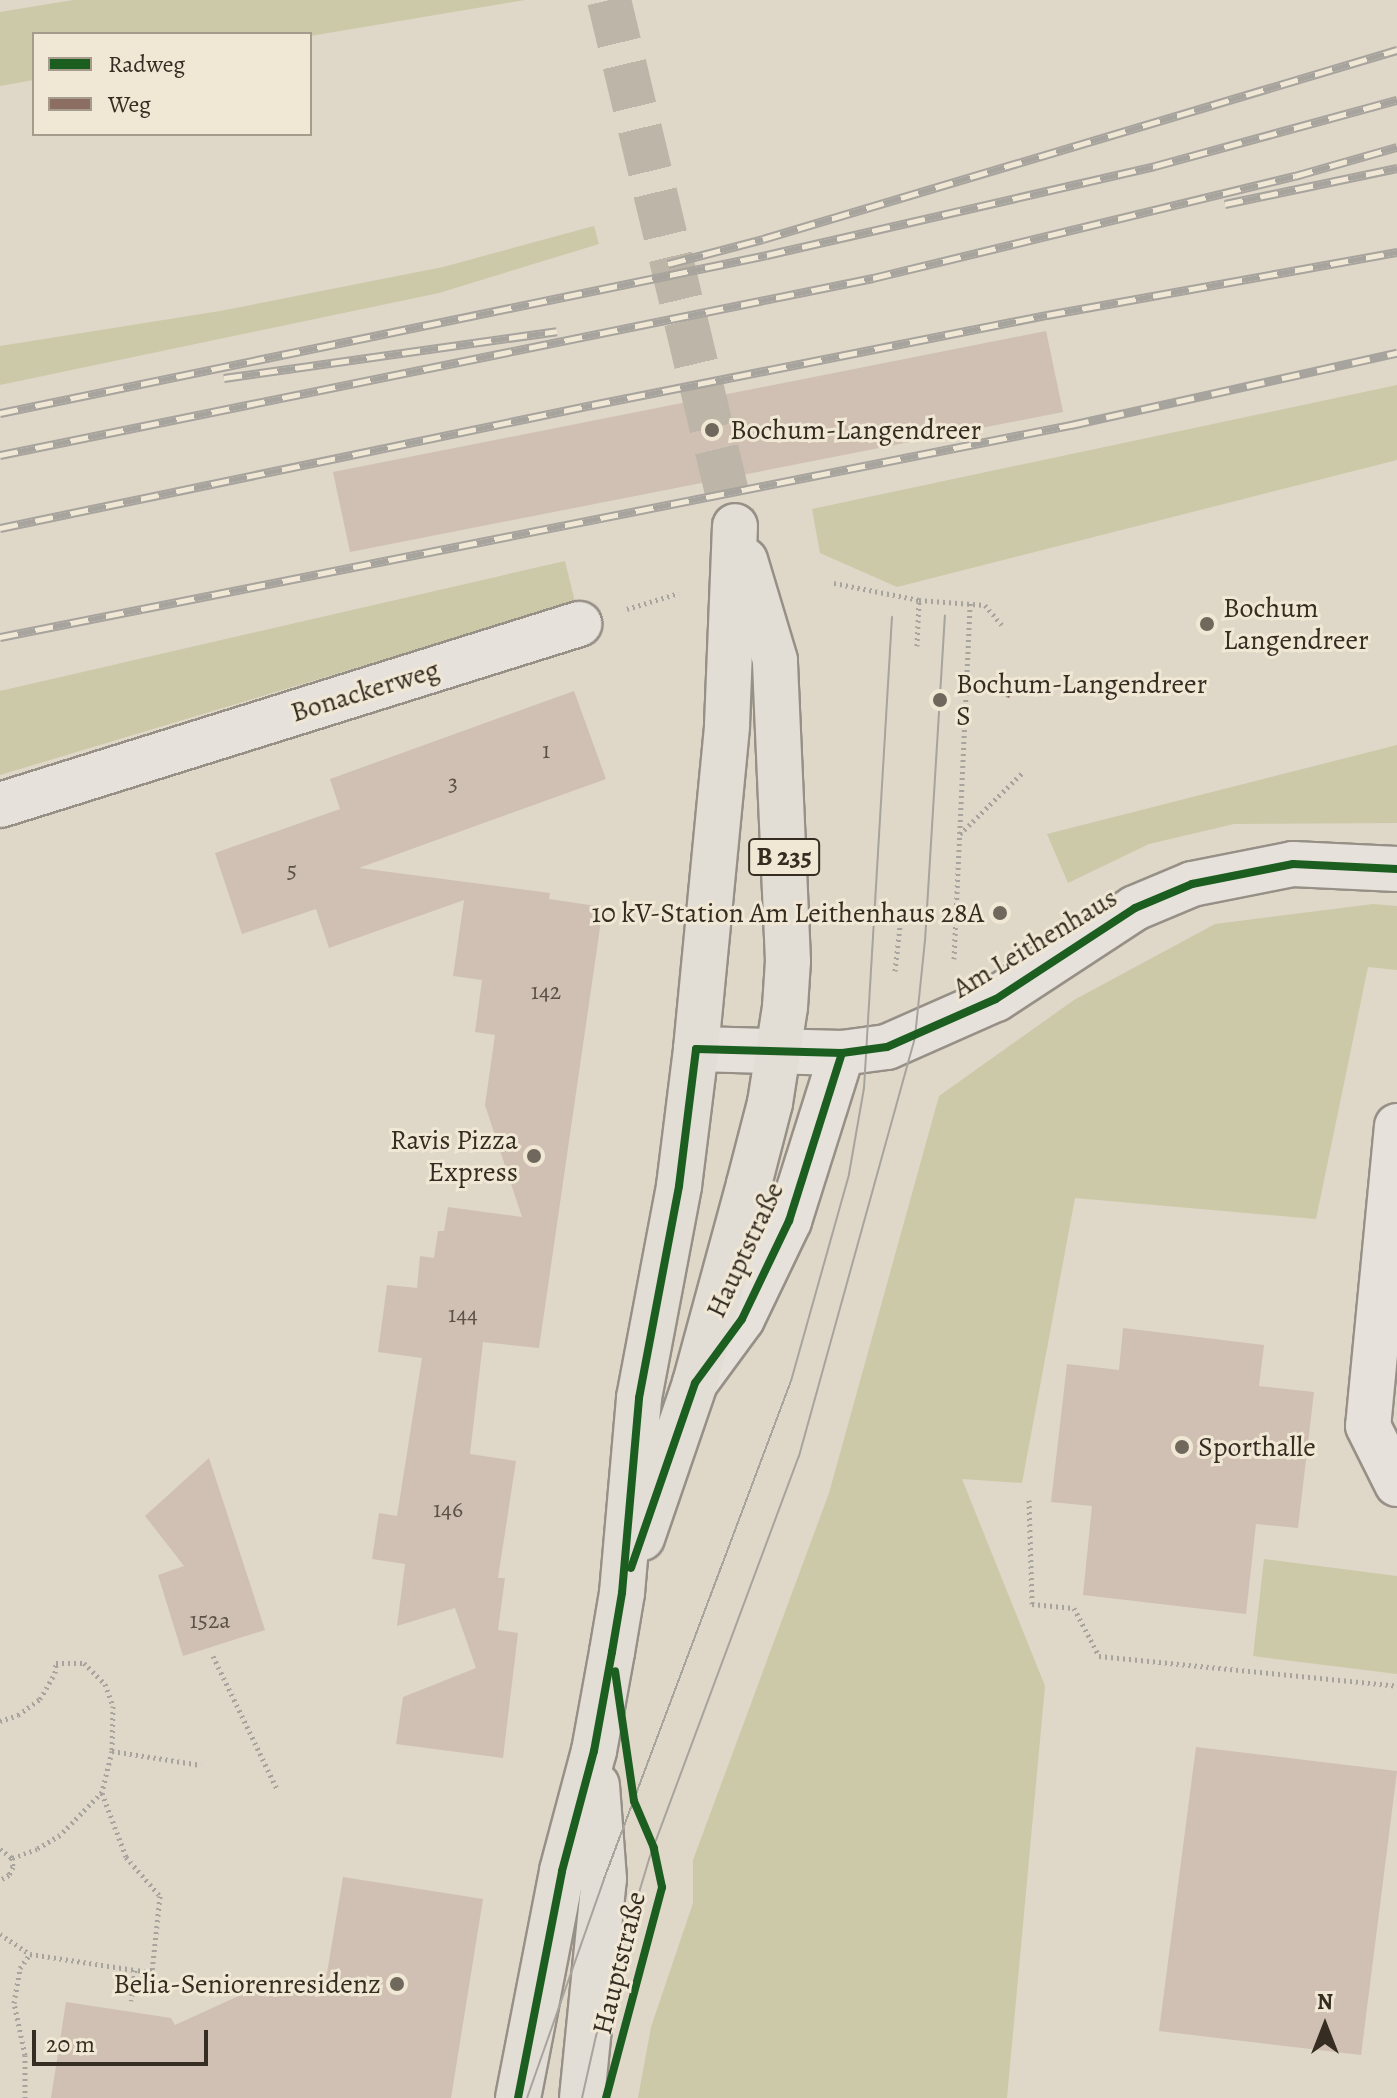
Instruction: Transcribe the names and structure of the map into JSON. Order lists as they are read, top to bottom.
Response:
{
  "streets": {
    "main road": ["B 235", "Hauptstraße"],
    "street": ["Bonackerweg", "Am Leithenhaus"]
  },
  "crossings": [
    ["Am Leithenhaus", "Hauptstraße"]
  ],
  "places": [
    "Bochum-Langendreer",
    "Bochum Langendreer",
    "Bochum-Langendreer S",
    "10 kV-Station Am Leithenhaus 28A",
    "Ravis Pizza Express",
    "Sporthalle",
    "Belia-Seniorenresidenz"
  ],
  "house_numbers": [
    "1",
    "3",
    "5",
    "142",
    "144",
    "146",
    "152a"
  ],
  "legend": ["Radweg", "Weg"],
  "scale_bar": "20 m",
  "north": "top"
}
